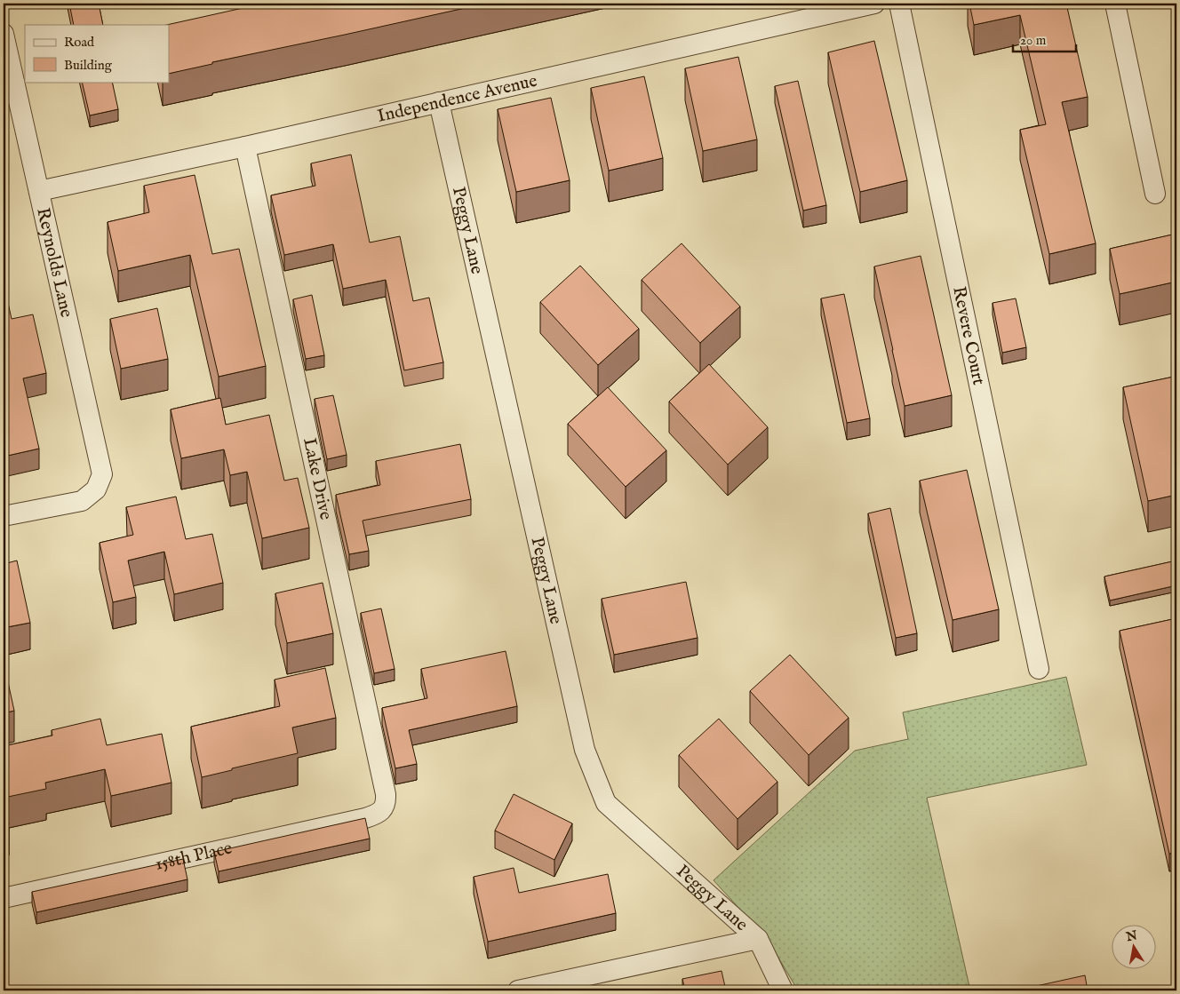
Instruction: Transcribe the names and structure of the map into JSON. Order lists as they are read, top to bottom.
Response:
{
  "streets": {
    "street": [
      "Independence Avenue",
      "Peggy Lane",
      "Reynolds Lane",
      "Revere Court",
      "Lake Drive",
      "158th Place"
    ]
  },
  "crossings": [
    ["Independence Avenue", "Peggy Lane"],
    ["Independence Avenue", "Reynolds Lane"],
    ["Independence Avenue", "Lake Drive"],
    ["Lake Drive", "158th Place"]
  ],
  "legend": ["Road", "Building"],
  "scale_bar": "20 m",
  "north": "top"
}
